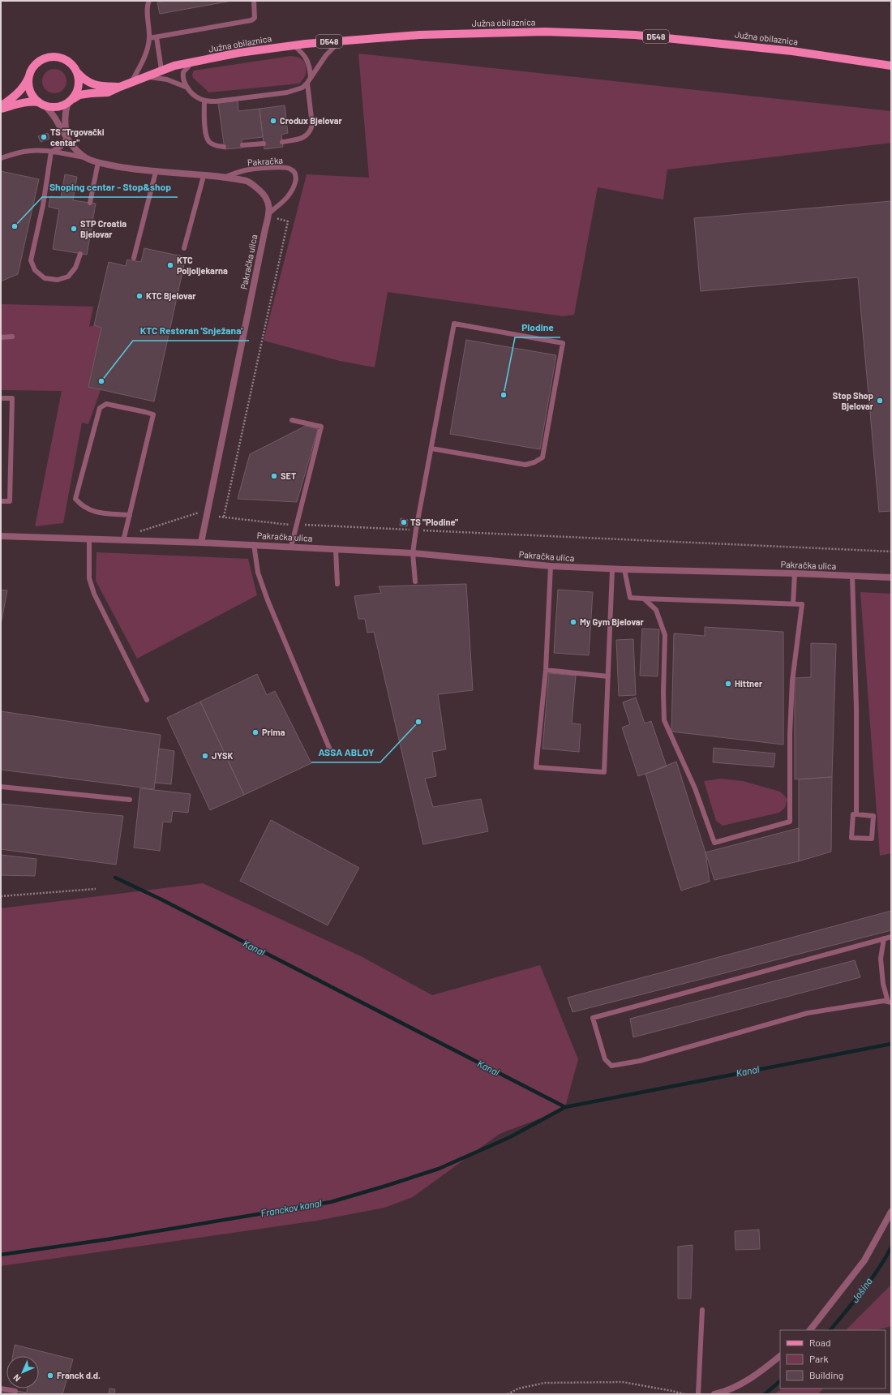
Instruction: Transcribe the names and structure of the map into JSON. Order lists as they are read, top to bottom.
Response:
{
  "streets": {
    "main road": ["Južna obilaznica", "D548"],
    "street": ["Pakračka ulica"],
    "lane": ["Pakračka"]
  },
  "crossings": [
    ["Južna obilaznica", "D548"],
    ["Južna obilaznica", "Pakračka ulica"],
    ["D548", "Pakračka ulica"],
    ["Pakračka", "Pakračka ulica"]
  ],
  "water": ["Kanal", "Franckov kanal", "Jošina"],
  "places": [
    "Crodux Bjelovar",
    "TS \"Trgovački centar\"",
    "Shoping centar - Stop&shop",
    "STP Croatia Bjelovar",
    "KTC Poljoljekarna",
    "KTC Bjelovar",
    "KTC Restoran 'Snježana'",
    "Plodine",
    "Stop Shop Bjelovar",
    "SET",
    "TS \"Plodine\"",
    "My Gym Bjelovar",
    "Hittner",
    "ASSA ABLOY",
    "Prima",
    "JYSK",
    "Franck d.d."
  ],
  "legend": ["Road", "Park", "Building"],
  "north": "bottom left"
}
